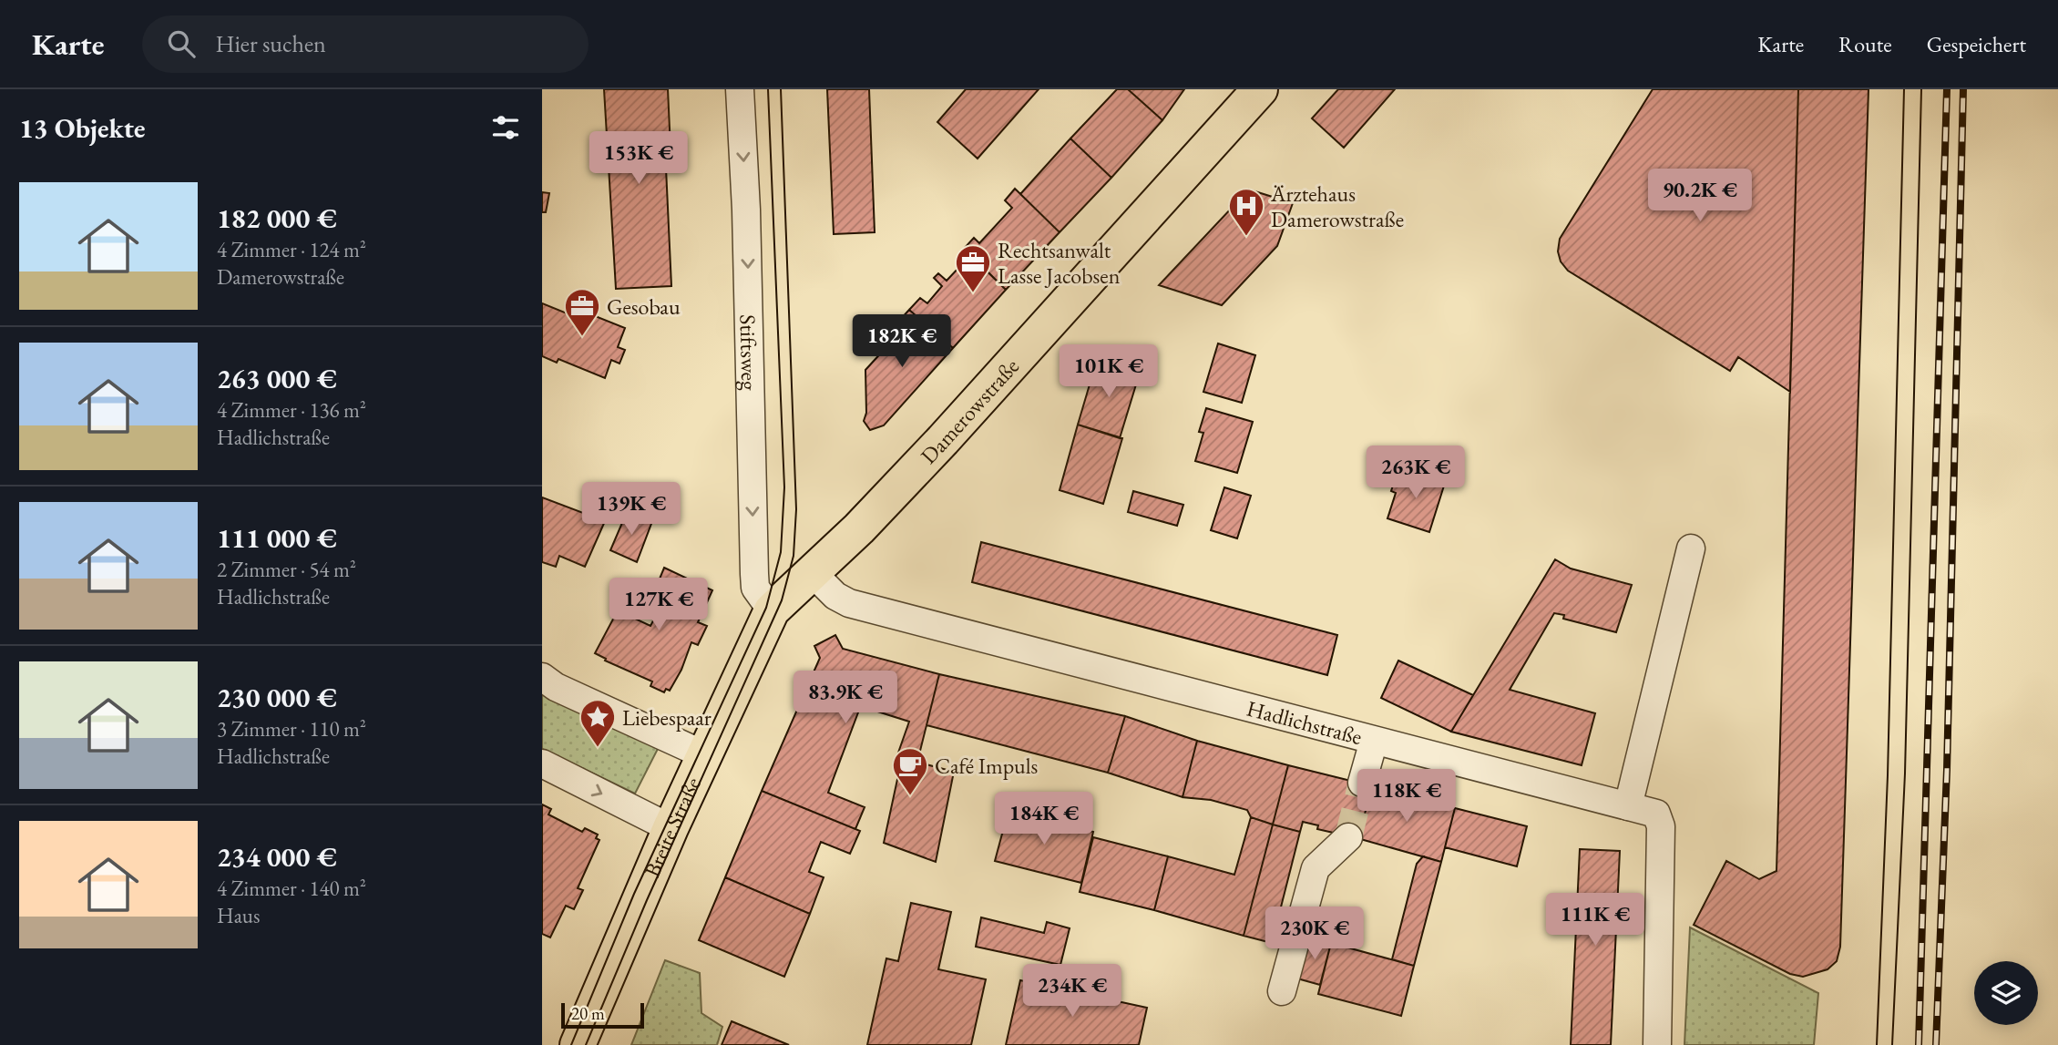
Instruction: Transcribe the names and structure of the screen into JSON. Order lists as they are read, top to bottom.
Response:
{
  "streets": {
    "main road": ["Damerowstraße", "Breite Straße"],
    "street": ["Stiftsweg", "Hadlichstraße"]
  },
  "crossings": [
    ["Stiftsweg", "Damerowstraße"],
    ["Stiftsweg", "Breite Straße"],
    ["Damerowstraße", "Hadlichstraße"],
    ["Damerowstraße", "Breite Straße"]
  ],
  "one_way": ["Stiftsweg"],
  "places": {
    "hospital": ["Ärztehaus Damerowstraße"],
    "office": ["Rechtsanwalt Lasse Jacobsen", "Gesobau"],
    "place": ["Liebespaar"],
    "cafe": ["Café Impuls"]
  },
  "scale_bar": "20 m",
  "page": {
    "header": "Karte",
    "search": "Hier suchen",
    "nav": ["Karte", "Route", "Gespeichert"],
    "heading": "13 Objekte",
    "price": [
      "153K €",
      "90.2K €",
      "182K €",
      "101K €",
      "263K €",
      "139K €",
      "127K €",
      "83.9K €",
      "118K €",
      "184K €",
      "111K €",
      "230K €",
      "234K €"
    ],
    "list": [
      {
        "name": "182 000 €",
        "note": "4 Zimmer · 124 m² · Damerowstraße"
      },
      {
        "name": "263 000 €",
        "note": "4 Zimmer · 136 m² · Hadlichstraße"
      },
      {
        "name": "111 000 €",
        "note": "2 Zimmer · 54 m² · Hadlichstraße"
      },
      {
        "name": "230 000 €",
        "note": "3 Zimmer · 110 m² · Hadlichstraße"
      },
      {
        "name": "234 000 €",
        "note": "4 Zimmer · 140 m² · Haus"
      }
    ],
    "scale": "20 m"
  }
}
